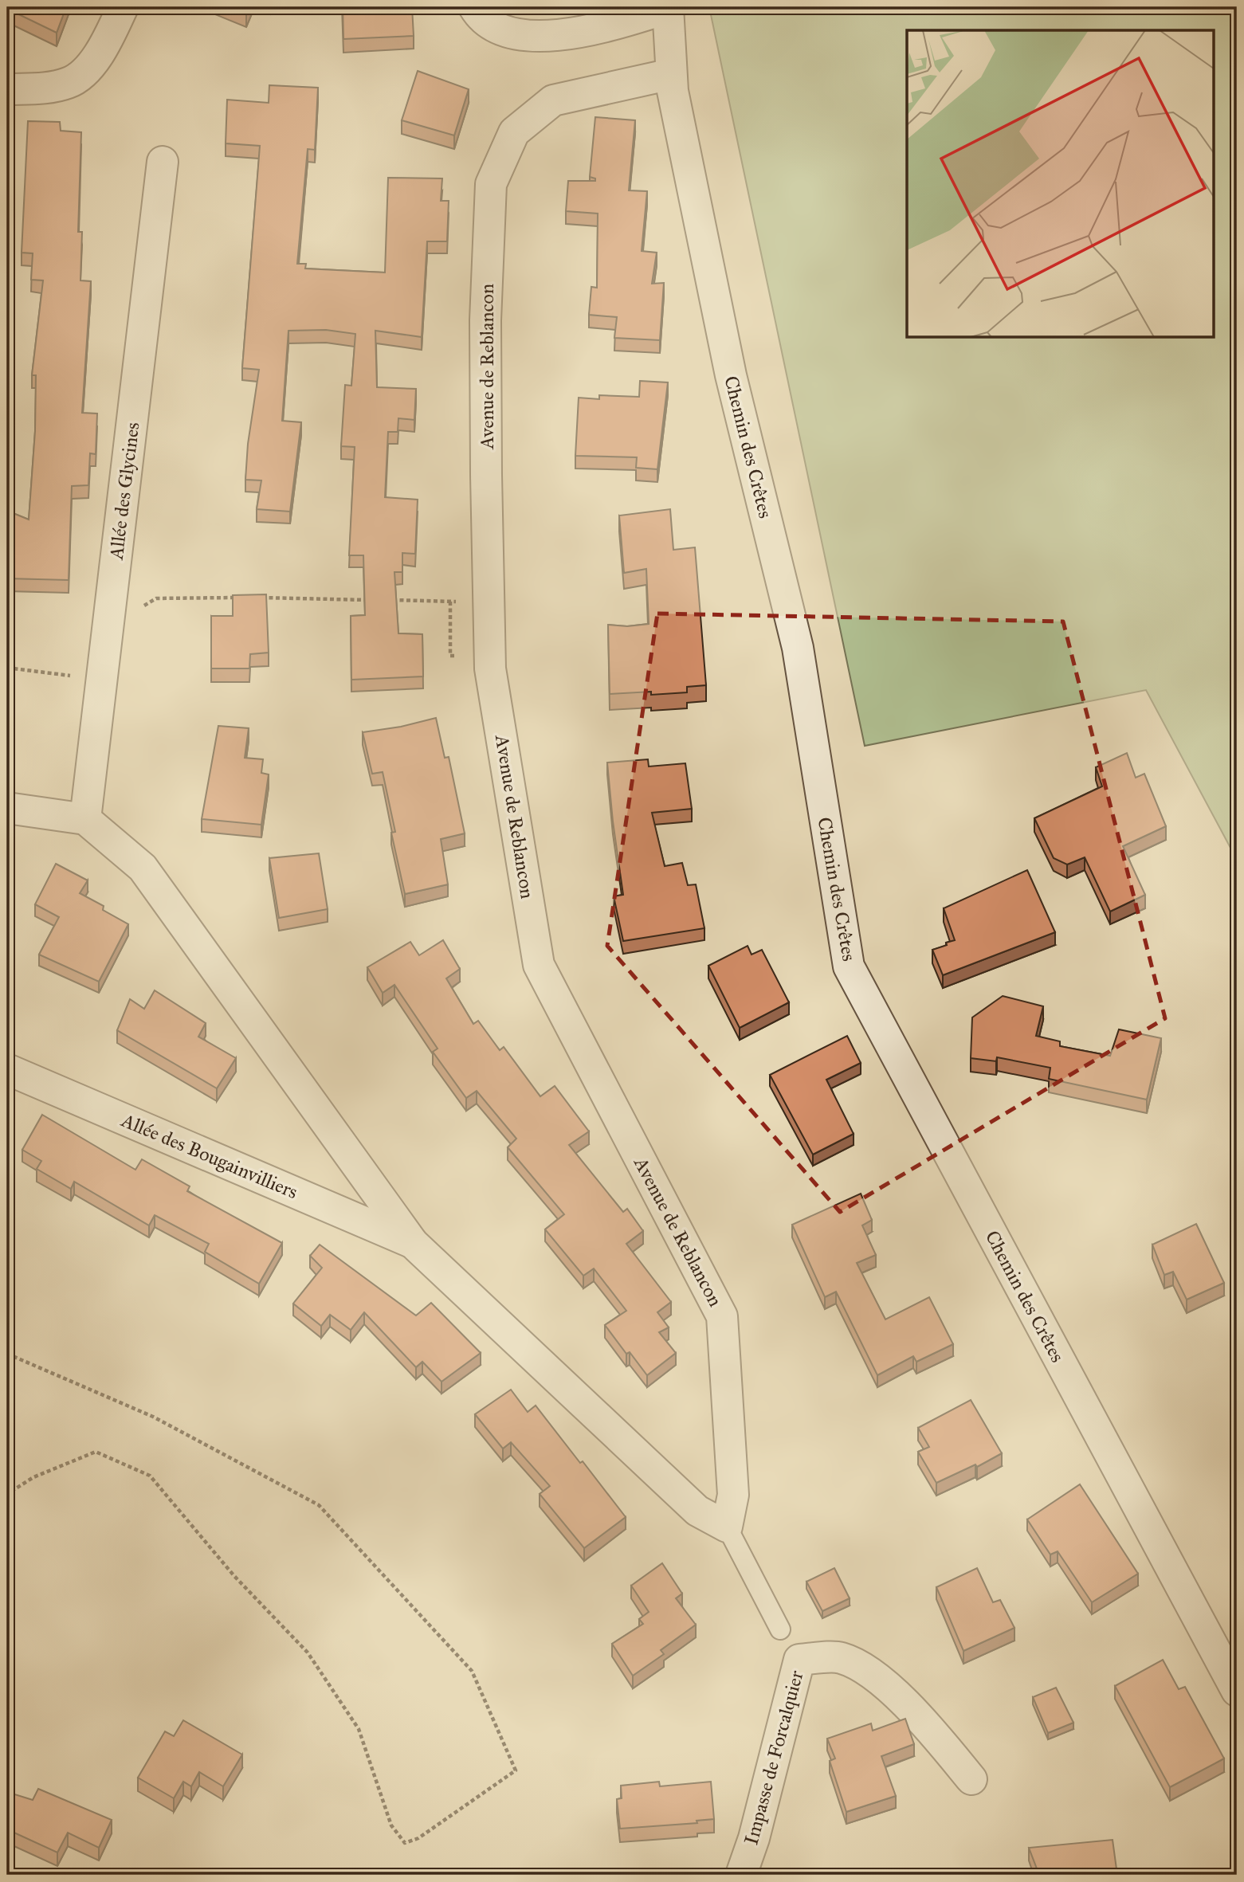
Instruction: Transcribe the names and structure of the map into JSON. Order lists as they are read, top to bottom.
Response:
{
  "streets": {
    "street": [
      "Avenue de Reblancon",
      "Chemin des Crêtes",
      "Allée des Glycines",
      "Allée des Bougainvilliers",
      "Impasse de Forcalquier"
    ]
  },
  "crossings": [
    ["Avenue de Reblancon", "Chemin des Crêtes"]
  ]
}
